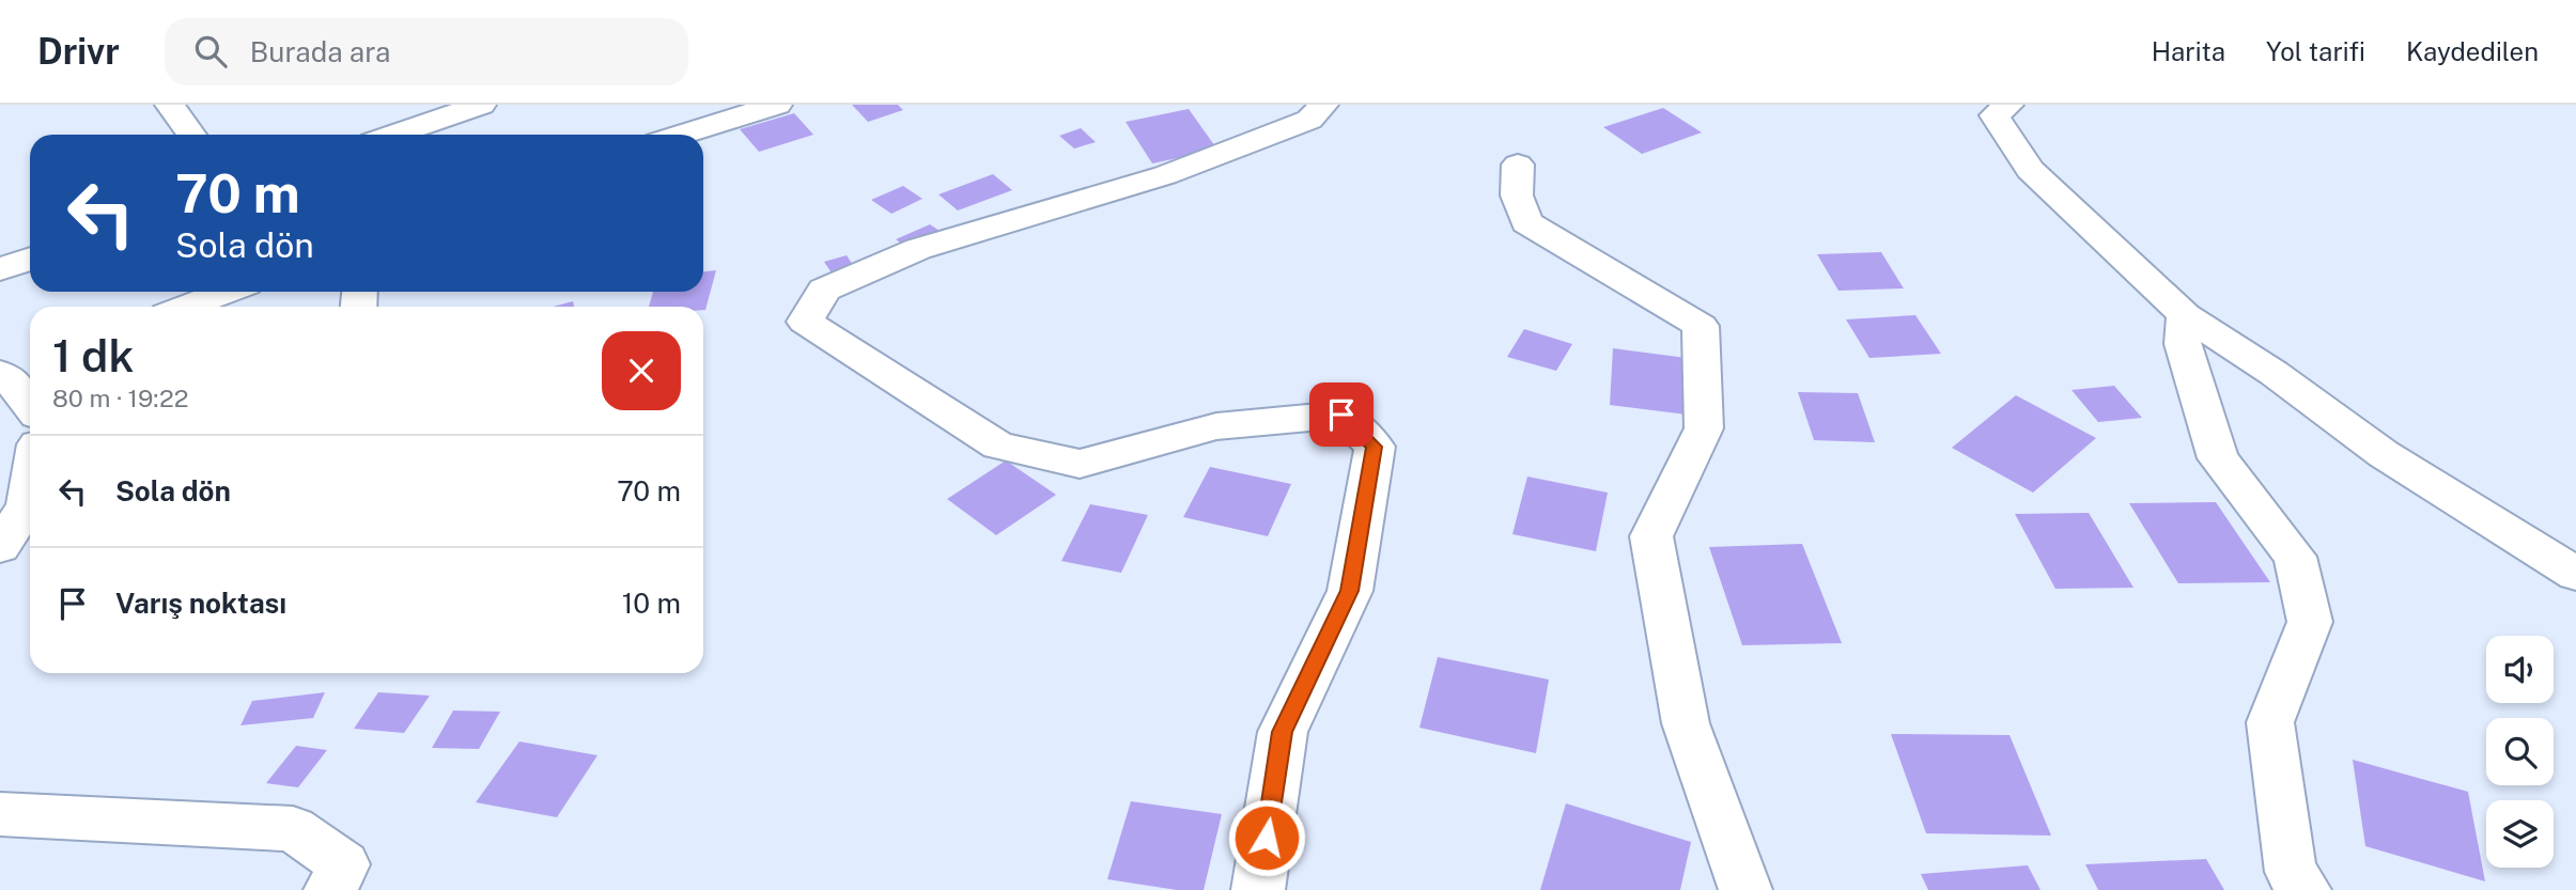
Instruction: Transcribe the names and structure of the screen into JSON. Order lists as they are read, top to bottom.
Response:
{
  "page": {
    "header": "Drivr",
    "search": "Burada ara",
    "nav": ["Harita", "Yol tarifi", "Kaydedilen"],
    "turn": ["70 m", "Sola dön"],
    "heading": ["1 dk", "80 m · 19:22"],
    "list": [
      {
        "name": "Sola dön",
        "value": "70 m"
      },
      {
        "name": "Varış noktası",
        "value": "10 m"
      }
    ]
  }
}
